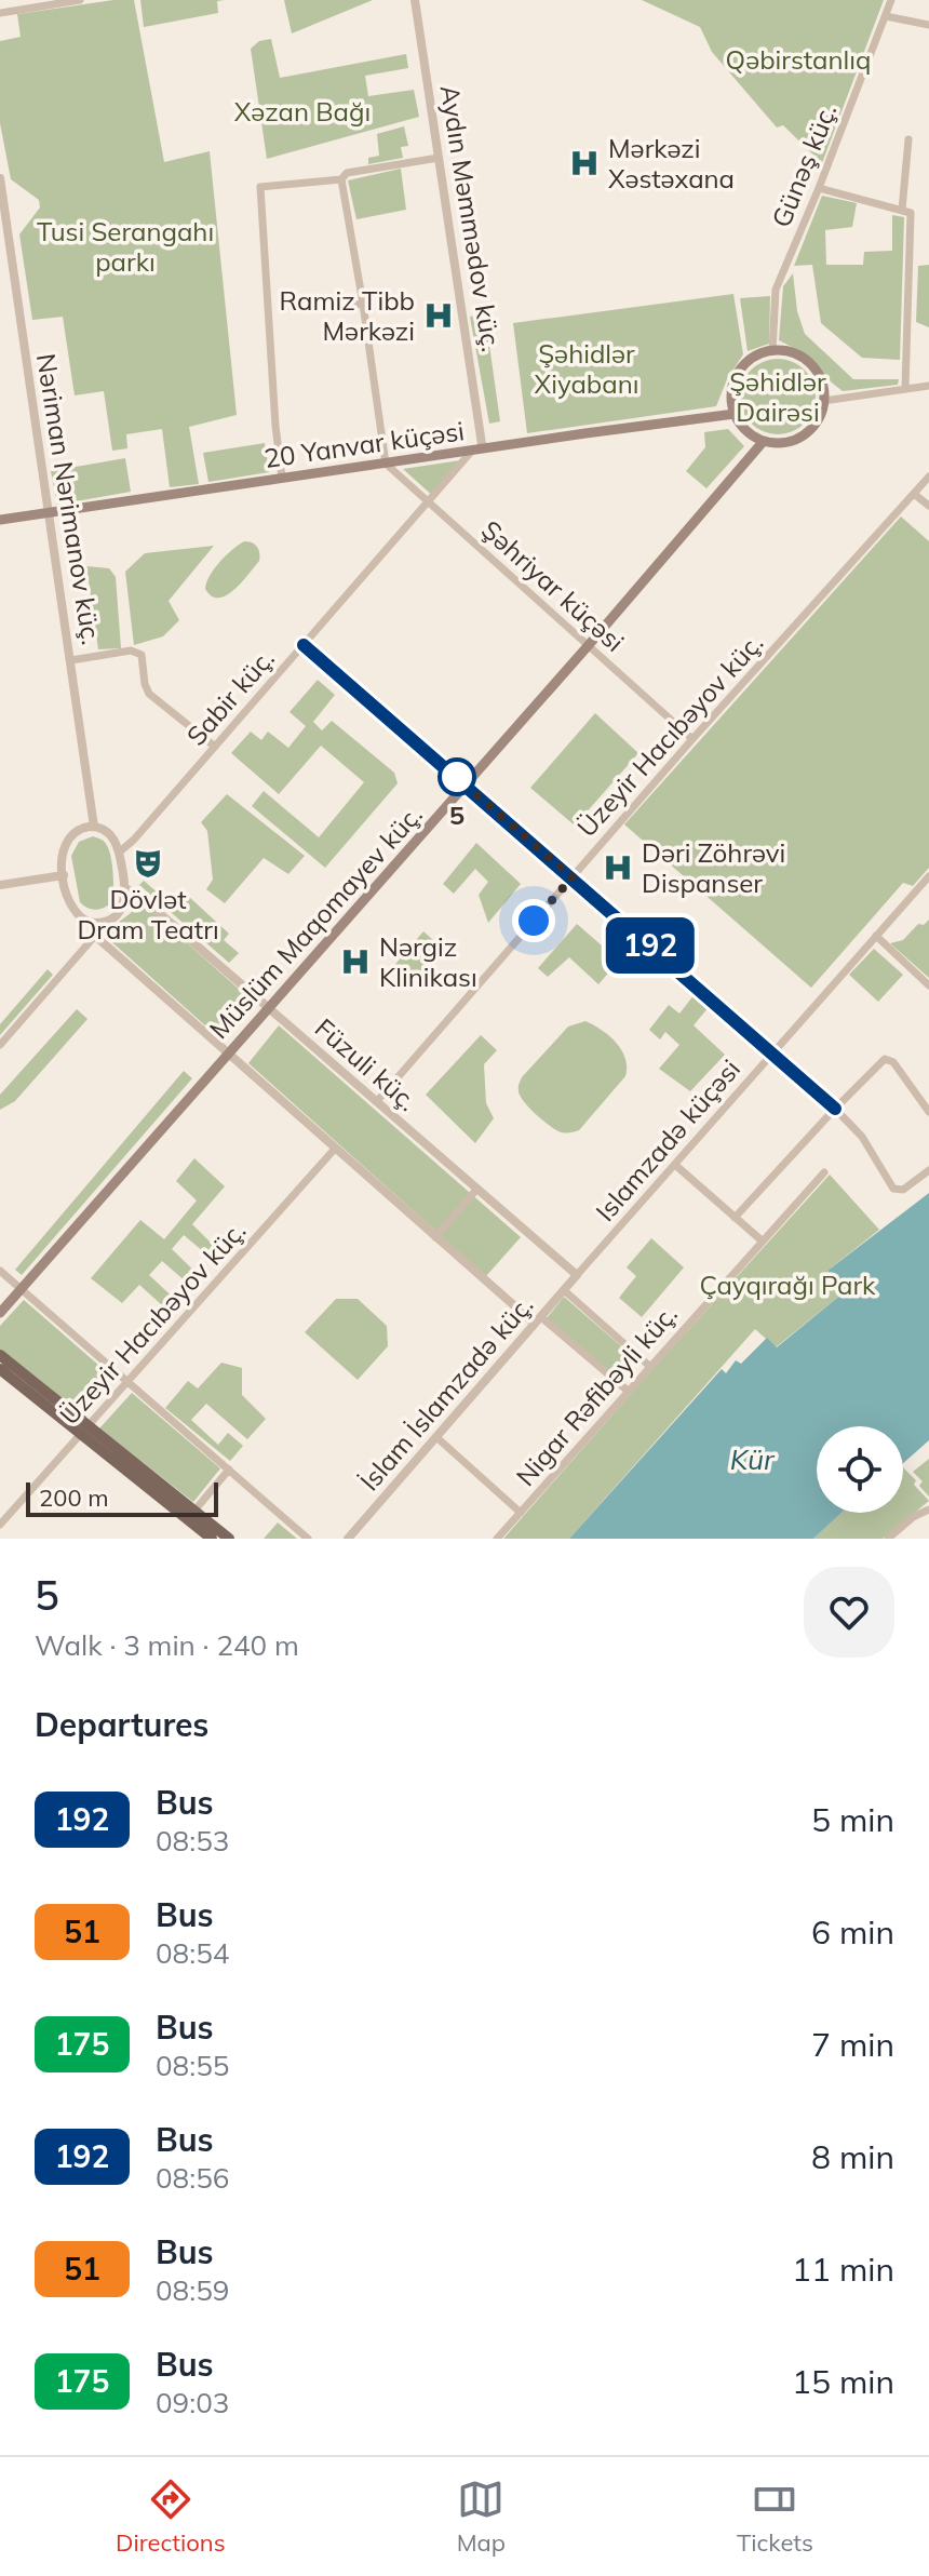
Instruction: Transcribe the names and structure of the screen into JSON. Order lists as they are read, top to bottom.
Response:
{
  "streets": {
    "main road": ["20 Yanvar küçəsi", "Müslüm Maqomayev küç."],
    "street": [
      "Günəş küç.",
      "Aydın Məmmədov küç.",
      "Nəriman Nərimanov küç.",
      "Şəhriyar küçəsi",
      "Sabir küç.",
      "Üzeyir Hacıbəyov küç.",
      "Füzuli küç.",
      "Islamzadə küçəsi",
      "İslam İslamzadə küç.",
      "Nigar Rəfibəyli küç."
    ]
  },
  "crossings": [
    ["Günəş küç.", "20 Yanvar küçəsi"],
    ["Günəş küç.", "Müslüm Maqomayev küç."],
    ["Aydın Məmmədov küç.", "20 Yanvar küçəsi"],
    ["Aydın Məmmədov küç.", "Sabir küç."],
    ["20 Yanvar küçəsi", "Nəriman Nərimanov küç."],
    ["20 Yanvar küçəsi", "Şəhriyar küçəsi"],
    ["20 Yanvar küçəsi", "Sabir küç."],
    ["20 Yanvar küçəsi", "Müslüm Maqomayev küç."],
    ["Nəriman Nərimanov küç.", "Sabir küç."],
    ["Nəriman Nərimanov küç.", "Füzuli küç."],
    ["Şəhriyar küçəsi", "Sabir küç."],
    ["Şəhriyar küçəsi", "Üzeyir Hacıbəyov küç."],
    ["Şəhriyar küçəsi", "Müslüm Maqomayev küç."],
    ["Sabir küç.", "Füzuli küç."],
    ["Üzeyir Hacıbəyov küç.", "Füzuli küç."],
    ["Müslüm Maqomayev küç.", "Füzuli küç."],
    ["Füzuli küç.", "Islamzadə küçəsi"],
    ["Füzuli küç.", "İslam İslamzadə küç."],
    ["Islamzadə küçəsi", "İslam İslamzadə küç."]
  ],
  "water": ["Kür"],
  "parks": [
    "Qəbirstanlıq",
    "Xəzan Bağı",
    "Tusi Serangahı parkı",
    "Şəhidlər Xiyabanı",
    "Şəhidlər Dairəsi",
    "Çayqırağı Park"
  ],
  "places": {
    "hospital": [
      "Mərkəzi Xəstəxana",
      "Ramiz Tibb Mərkəzi",
      "Dəri Zöhrəvi Dispanser",
      "Nərgiz Klinikası"
    ],
    "other": ["5"],
    "theatre": ["Dövlət Dram Teatrı"]
  },
  "lines": ["bus line 192"],
  "scale_bar": "200 m",
  "page": {
    "on_map": "192",
    "scale": "200 m",
    "heading": [
      ["5", "Walk · 3 min · 240 m"],
      "Departures"
    ],
    "list": [
      {
        "mark": "192",
        "name": "Bus",
        "note": "08:53",
        "value": "5 min"
      },
      {
        "mark": "51",
        "name": "Bus",
        "note": "08:54",
        "value": "6 min"
      },
      {
        "mark": "175",
        "name": "Bus",
        "note": "08:55",
        "value": "7 min"
      },
      {
        "mark": "192",
        "name": "Bus",
        "note": "08:56",
        "value": "8 min"
      },
      {
        "mark": "51",
        "name": "Bus",
        "note": "08:59",
        "value": "11 min"
      },
      {
        "mark": "175",
        "name": "Bus",
        "note": "09:03",
        "value": "15 min"
      }
    ],
    "tabs": ["Directions", "Map", "Tickets"]
  }
}
